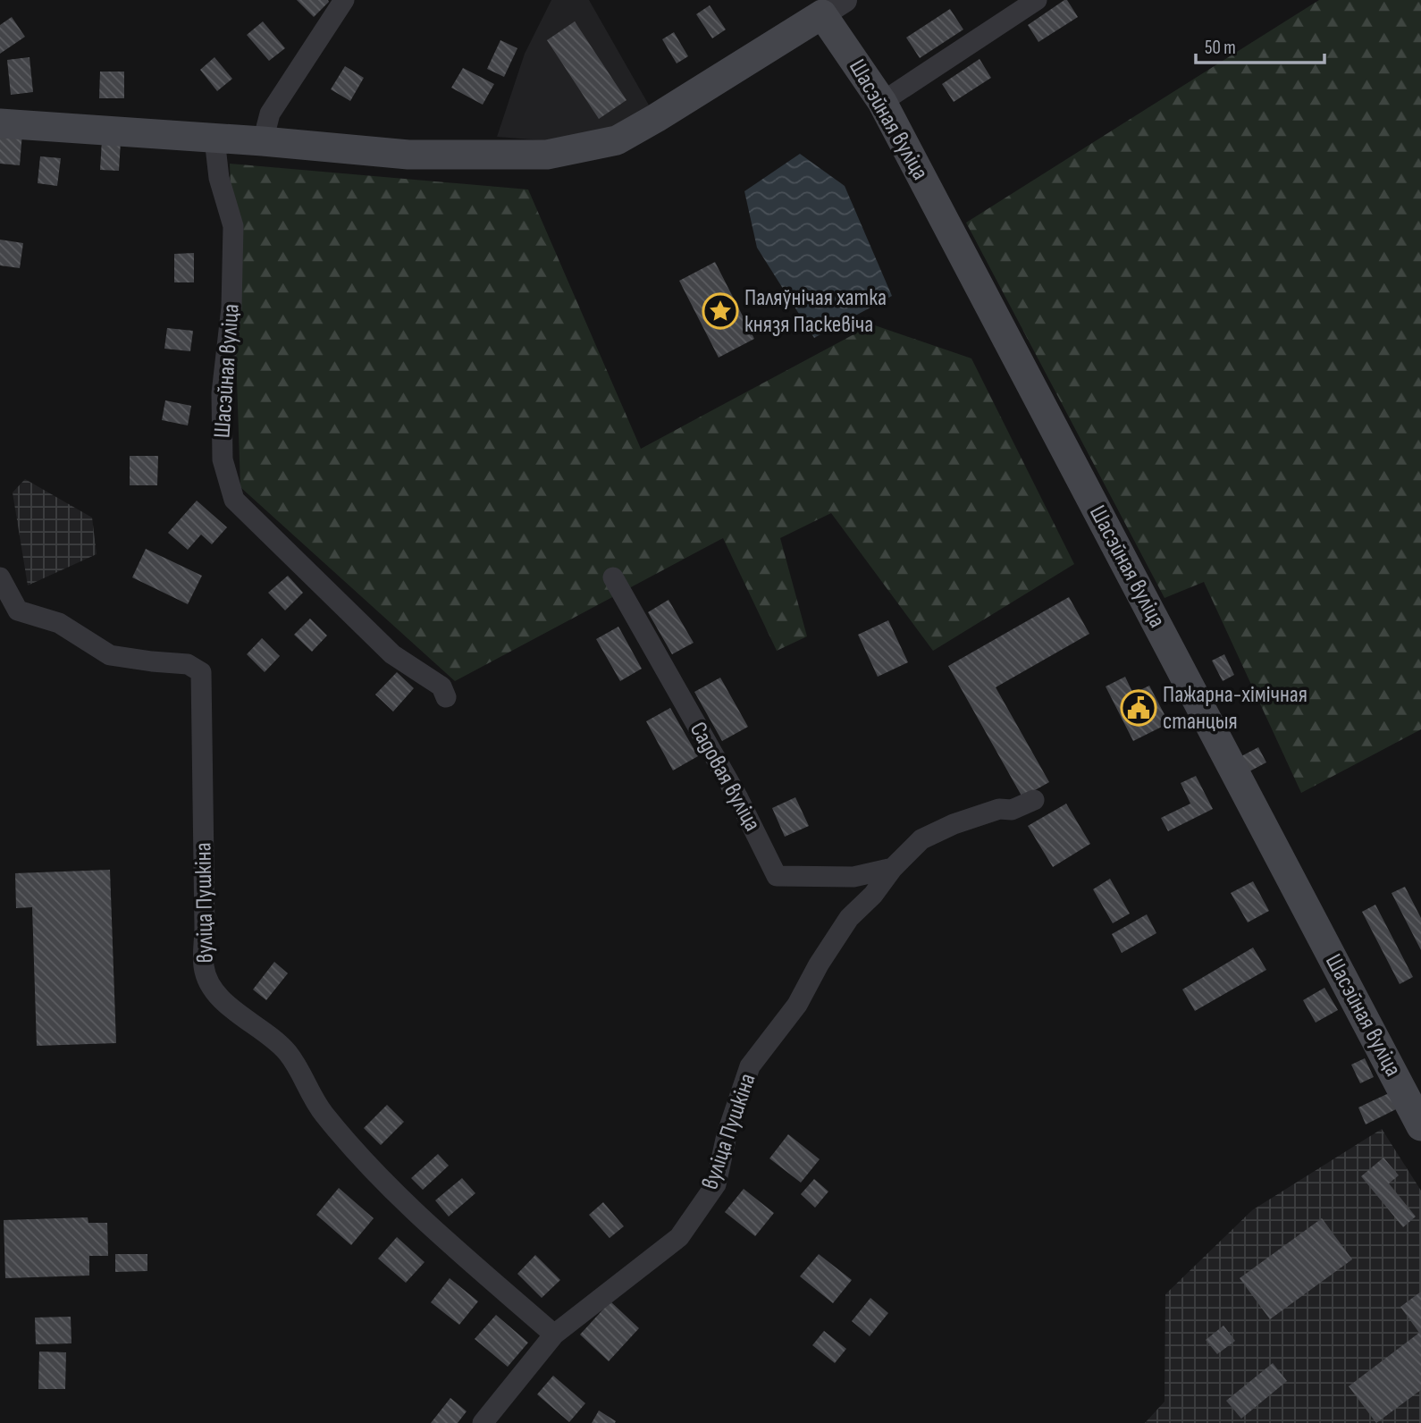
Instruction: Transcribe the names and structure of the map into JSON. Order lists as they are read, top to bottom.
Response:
{
  "streets": {
    "main road": ["Шасэйная вуліца"],
    "street": ["Садовая вуліца", "вуліца Пушкіна"]
  },
  "crossings": [
    ["Садовая вуліца", "вуліца Пушкіна"]
  ],
  "places": {
    "place": ["Паляўнічая хатка князя Паскевіча"],
    "public building": ["Пажарна-хімічная станцыя"]
  },
  "scale_bar": "50 m"
}
